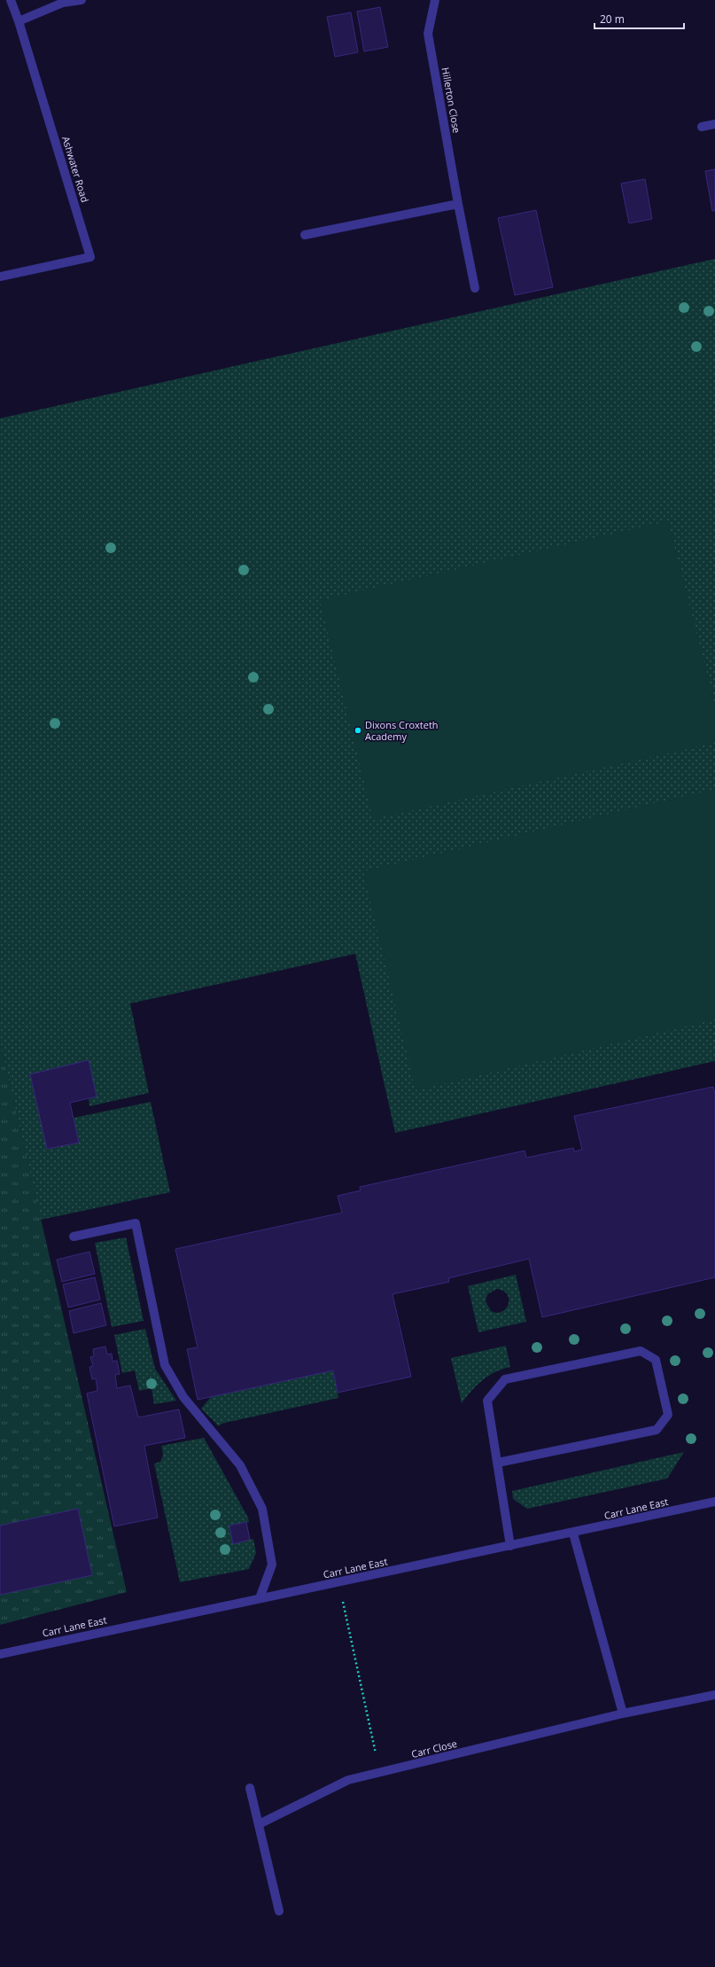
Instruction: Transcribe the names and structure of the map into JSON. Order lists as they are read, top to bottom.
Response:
{
  "streets": {
    "street": [
      "Hillerton Close",
      "Ashwater Road",
      "Carr Lane East",
      "Carr Close"
    ]
  },
  "places": ["Dixons Croxteth Academy"],
  "scale_bar": "20 m"
}
